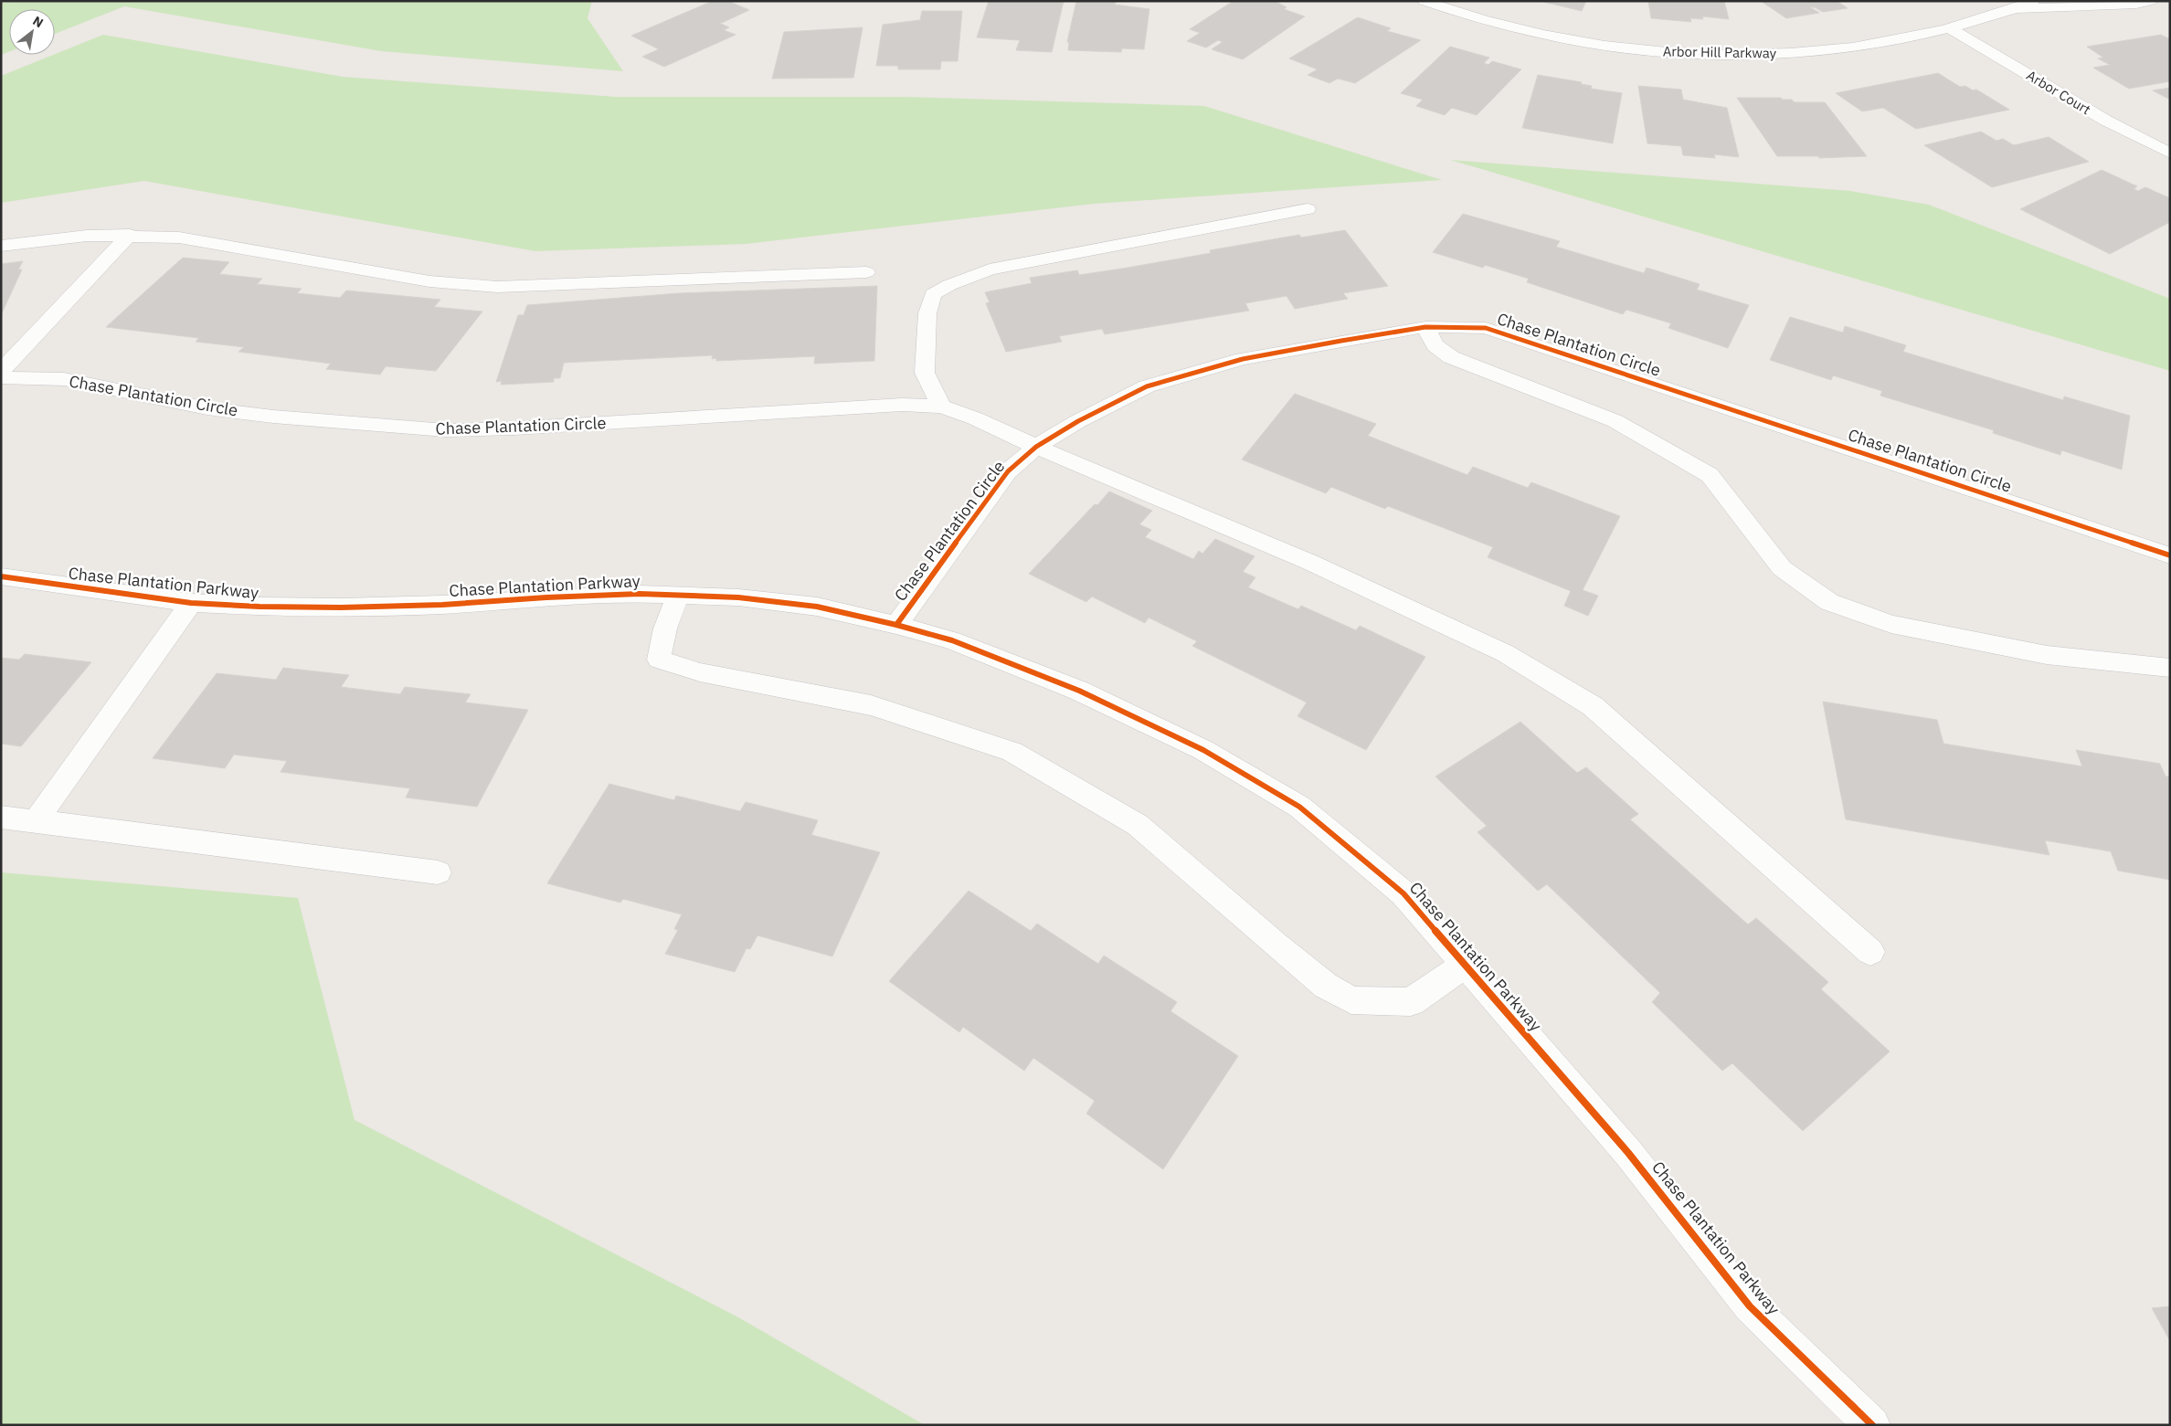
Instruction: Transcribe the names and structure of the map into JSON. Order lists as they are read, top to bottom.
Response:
{
  "streets": {
    "street": [
      "Arbor Hill Parkway",
      "Arbor Court",
      "Chase Plantation Circle",
      "Chase Plantation Parkway"
    ]
  },
  "crossings": [
    ["Arbor Hill Parkway", "Arbor Court"],
    ["Chase Plantation Circle", "Chase Plantation Parkway"]
  ],
  "north": "top right"
}
